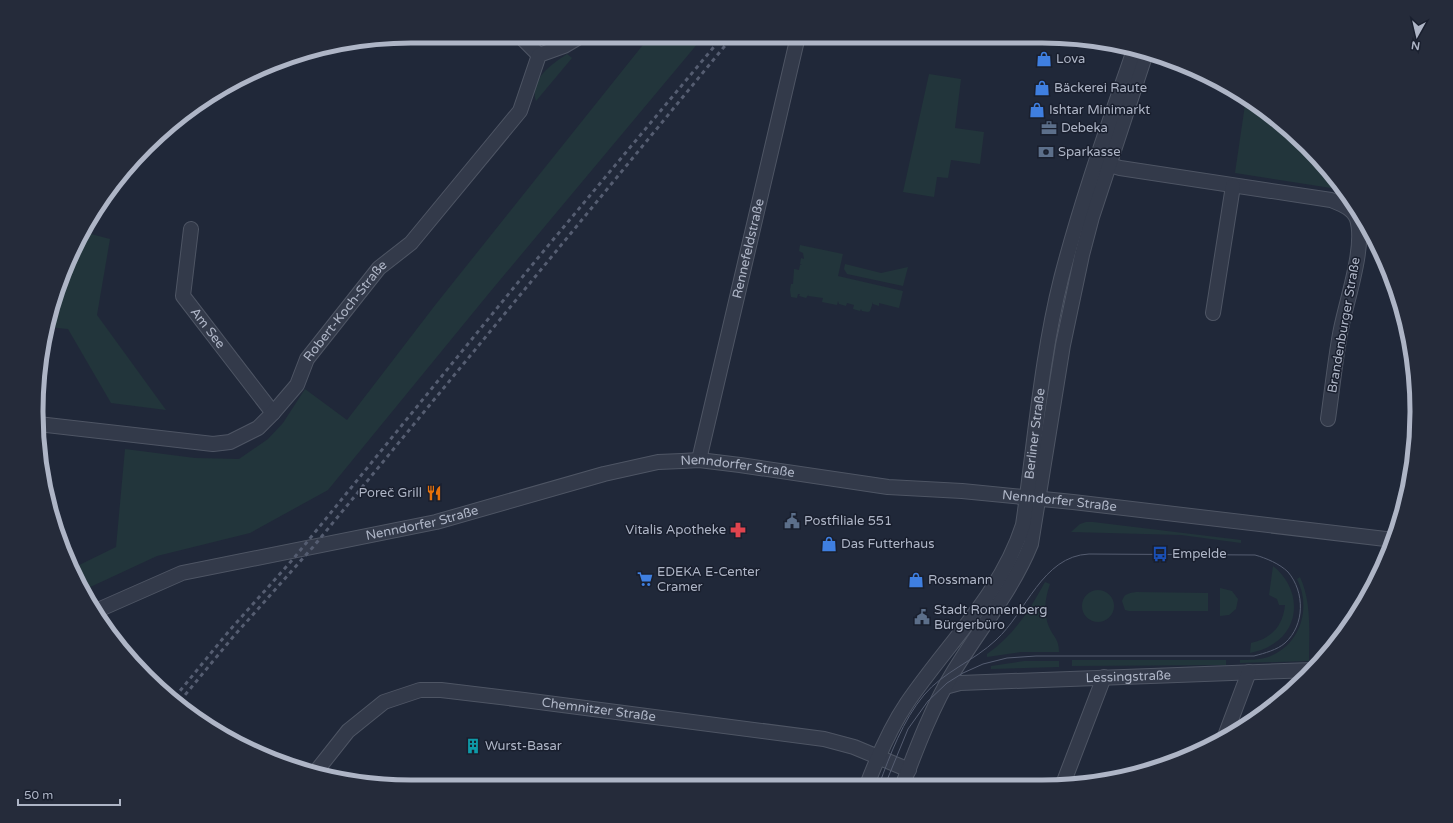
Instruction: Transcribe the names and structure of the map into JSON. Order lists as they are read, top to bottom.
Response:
{
  "streets": {
    "street": [
      "Rennefeldstraße",
      "Robert-Koch-Straße",
      "Brandenburger Straße",
      "Am See",
      "Berliner Straße",
      "Nenndorfer Straße",
      "Lessingstraße",
      "Chemnitzer Straße"
    ]
  },
  "crossings": [
    ["Rennefeldstraße", "Nenndorfer Straße"],
    ["Robert-Koch-Straße", "Am See"],
    ["Brandenburger Straße", "Berliner Straße"],
    ["Berliner Straße", "Nenndorfer Straße"],
    ["Berliner Straße", "Lessingstraße"],
    ["Berliner Straße", "Chemnitzer Straße"]
  ],
  "places": {
    "shop": [
      "Lova",
      "Bäckerei Raute",
      "Ishtar Minimarkt",
      "Das Futterhaus",
      "Rossmann"
    ],
    "office": ["Debeka"],
    "bank": ["Sparkasse"],
    "restaurant": ["Poreč Grill"],
    "public building": ["Postfiliale 551", "Stadt Ronnenberg Bürgerbüro"],
    "pharmacy": ["Vitalis Apotheke"],
    "bus stop": ["Empelde"],
    "supermarket": ["EDEKA E-Center Cramer"],
    "building": ["Wurst-Basar"]
  },
  "scale_bar": "50 m",
  "north": "bottom"
}
